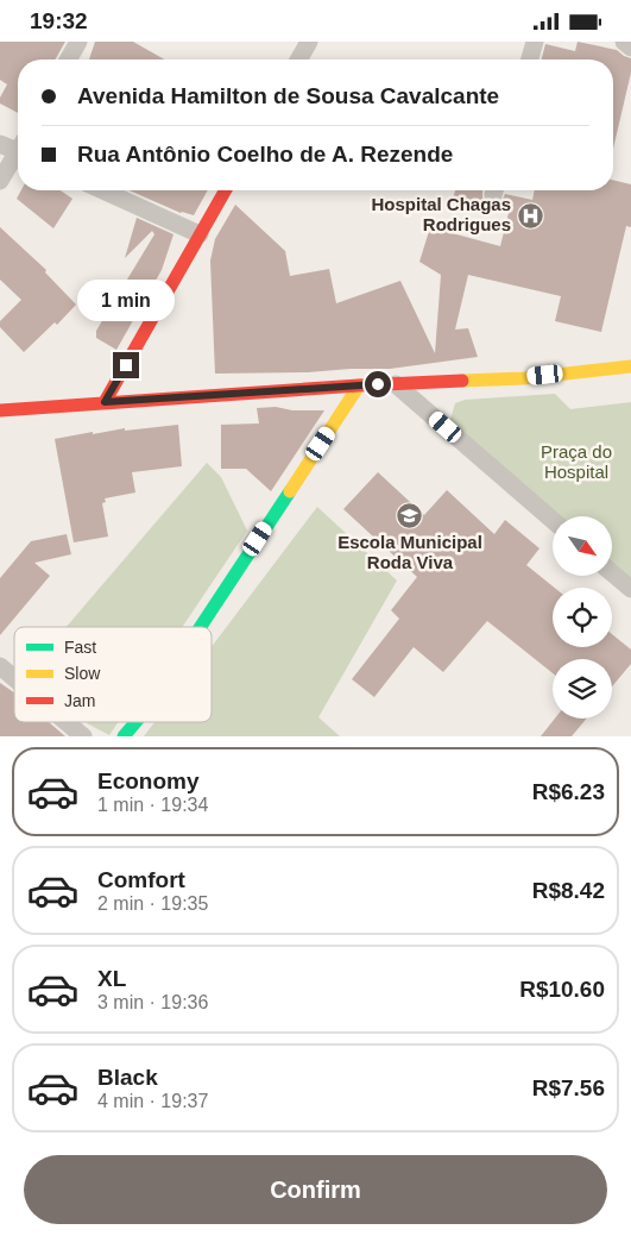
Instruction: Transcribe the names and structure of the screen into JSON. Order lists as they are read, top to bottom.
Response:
{
  "parks": ["Praça do Hospital"],
  "places": {
    "hospital": ["Hospital Chagas Rodrigues"],
    "school or university": ["Escola Municipal Roda Viva"]
  },
  "legend": ["Fast", "Slow", "Jam"],
  "north": "bottom right",
  "page": {
    "status": "19:32",
    "banner": ["Avenida Hamilton de Sousa Cavalcante", "Rua Antônio Coelho de A. Rezende"],
    "bubble": "1 min",
    "list": [
      {
        "name": "Economy",
        "note": "1 min · 19:34",
        "value": "R$6.23"
      },
      {
        "name": "Comfort",
        "note": "2 min · 19:35",
        "value": "R$8.42"
      },
      {
        "name": "XL",
        "note": "3 min · 19:36",
        "value": "R$10.60"
      },
      {
        "name": "Black",
        "note": "4 min · 19:37",
        "value": "R$7.56"
      }
    ],
    "buttons": "Confirm"
  }
}
